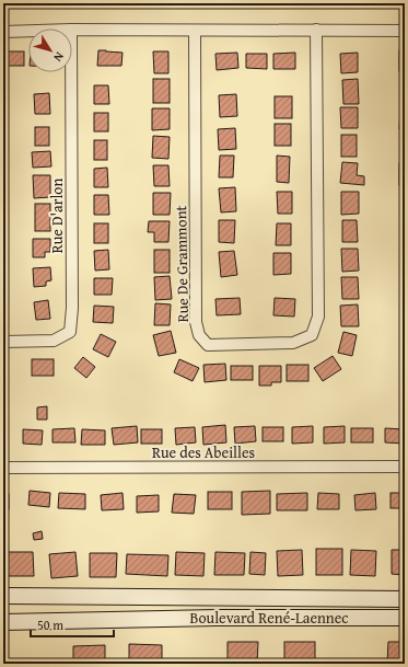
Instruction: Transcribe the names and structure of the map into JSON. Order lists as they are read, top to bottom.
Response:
{
  "streets": {
    "street": [
      "Rue D'arlon",
      "Rue De Grammont",
      "Rue des Abeilles",
      "Boulevard René-Laennec"
    ]
  },
  "scale_bar": "50 m",
  "north": "bottom right"
}
